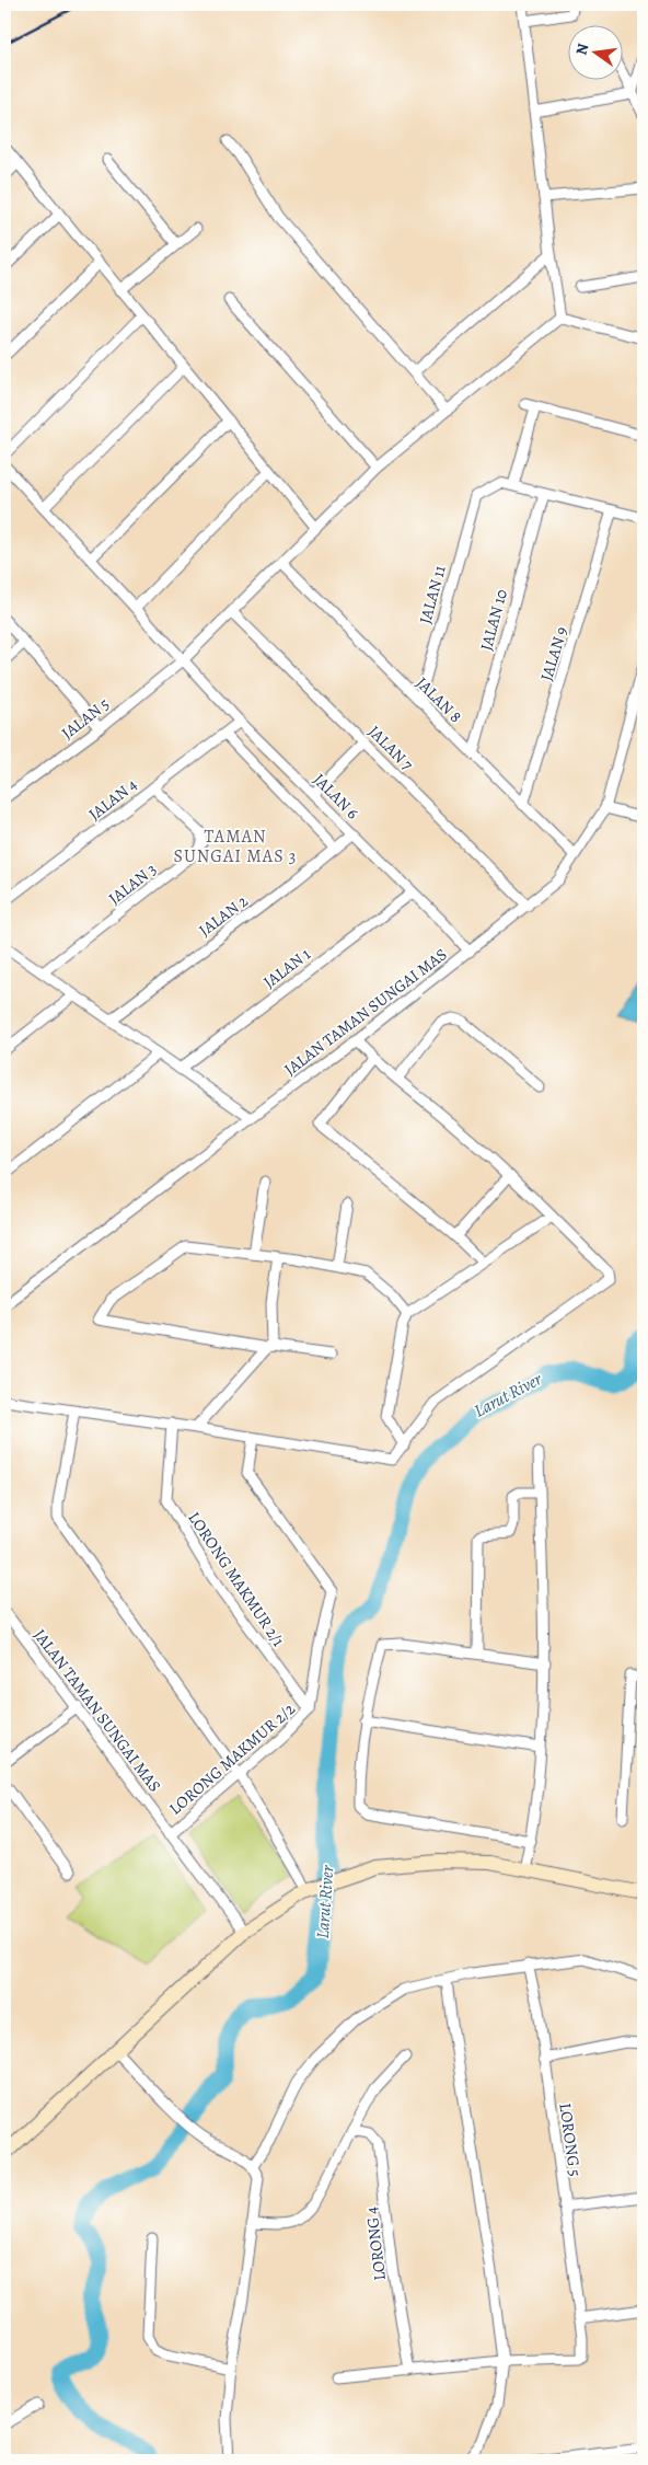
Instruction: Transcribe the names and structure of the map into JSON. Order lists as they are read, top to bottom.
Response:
{
  "streets": {
    "street": [
      "JALAN 11",
      "JALAN 10",
      "JALAN 9",
      "JALAN 8",
      "JALAN 5",
      "JALAN 7",
      "JALAN 6",
      "JALAN 4",
      "JALAN 3",
      "JALAN 2",
      "JALAN 1",
      "JALAN TAMAN SUNGAI MAS",
      "LORONG MAKMUR 2/1",
      "LORONG MAKMUR 2/2",
      "LORONG 5",
      "LORONG 4"
    ]
  },
  "crossings": [
    ["JALAN 11", "JALAN 8"],
    ["JALAN 10", "JALAN 8"],
    ["JALAN 9", "JALAN 8"],
    ["JALAN 8", "JALAN 5"],
    ["JALAN 8", "JALAN TAMAN SUNGAI MAS"],
    ["JALAN 5", "JALAN 7"],
    ["JALAN 5", "JALAN 6"],
    ["JALAN 7", "JALAN TAMAN SUNGAI MAS"],
    ["JALAN 6", "JALAN 4"],
    ["JALAN 6", "JALAN 2"],
    ["JALAN 6", "JALAN 1"],
    ["JALAN 6", "JALAN TAMAN SUNGAI MAS"],
    ["JALAN 4", "JALAN 3"],
    ["JALAN TAMAN SUNGAI MAS", "LORONG MAKMUR 2/2"],
    ["LORONG MAKMUR 2/1", "LORONG MAKMUR 2/2"],
    ["LORONG 5", "LORONG 4"]
  ],
  "districts": ["TAMAN SUNGAI MAS 3"],
  "water": ["Larut River"],
  "north": "left"
}
